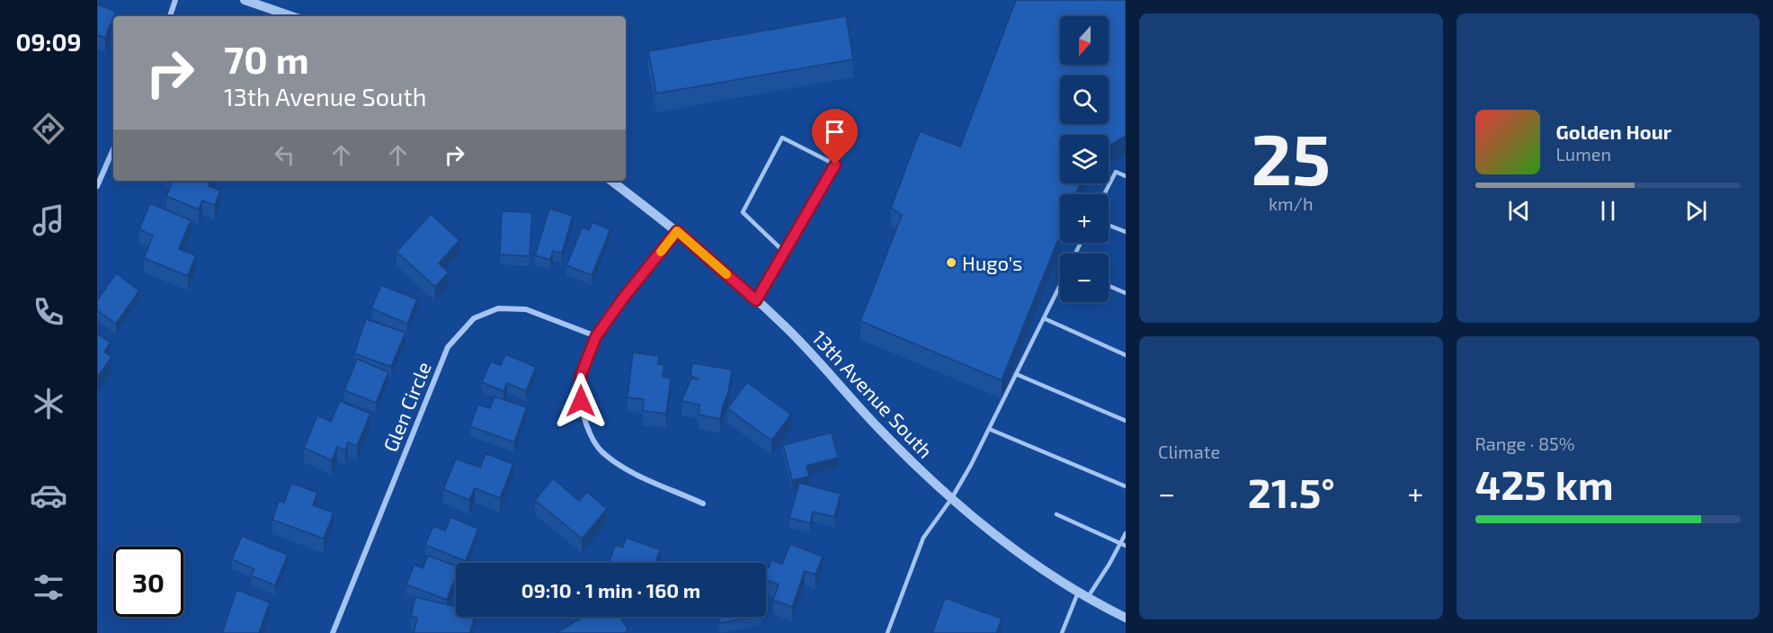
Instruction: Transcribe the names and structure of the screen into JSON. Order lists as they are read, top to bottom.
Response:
{
  "streets": {
    "street": ["13th Avenue South", "Glen Circle"]
  },
  "places": ["Hugo's"],
  "north": "bottom",
  "page": {
    "tabs": "09:09",
    "tile": [
      ["25", "km/h"],
      "Climate",
      ["Range · 85%", "425 km"]
    ],
    "map_buttons": ["+", "−"],
    "turn": ["70 m", "13th Avenue South"],
    "song": ["Golden Hour", "Lumen"],
    "heat": ["−", "21.5°", "+"],
    "limit": "30",
    "trip": "09:10 · 1 min · 160 m"
  }
}
